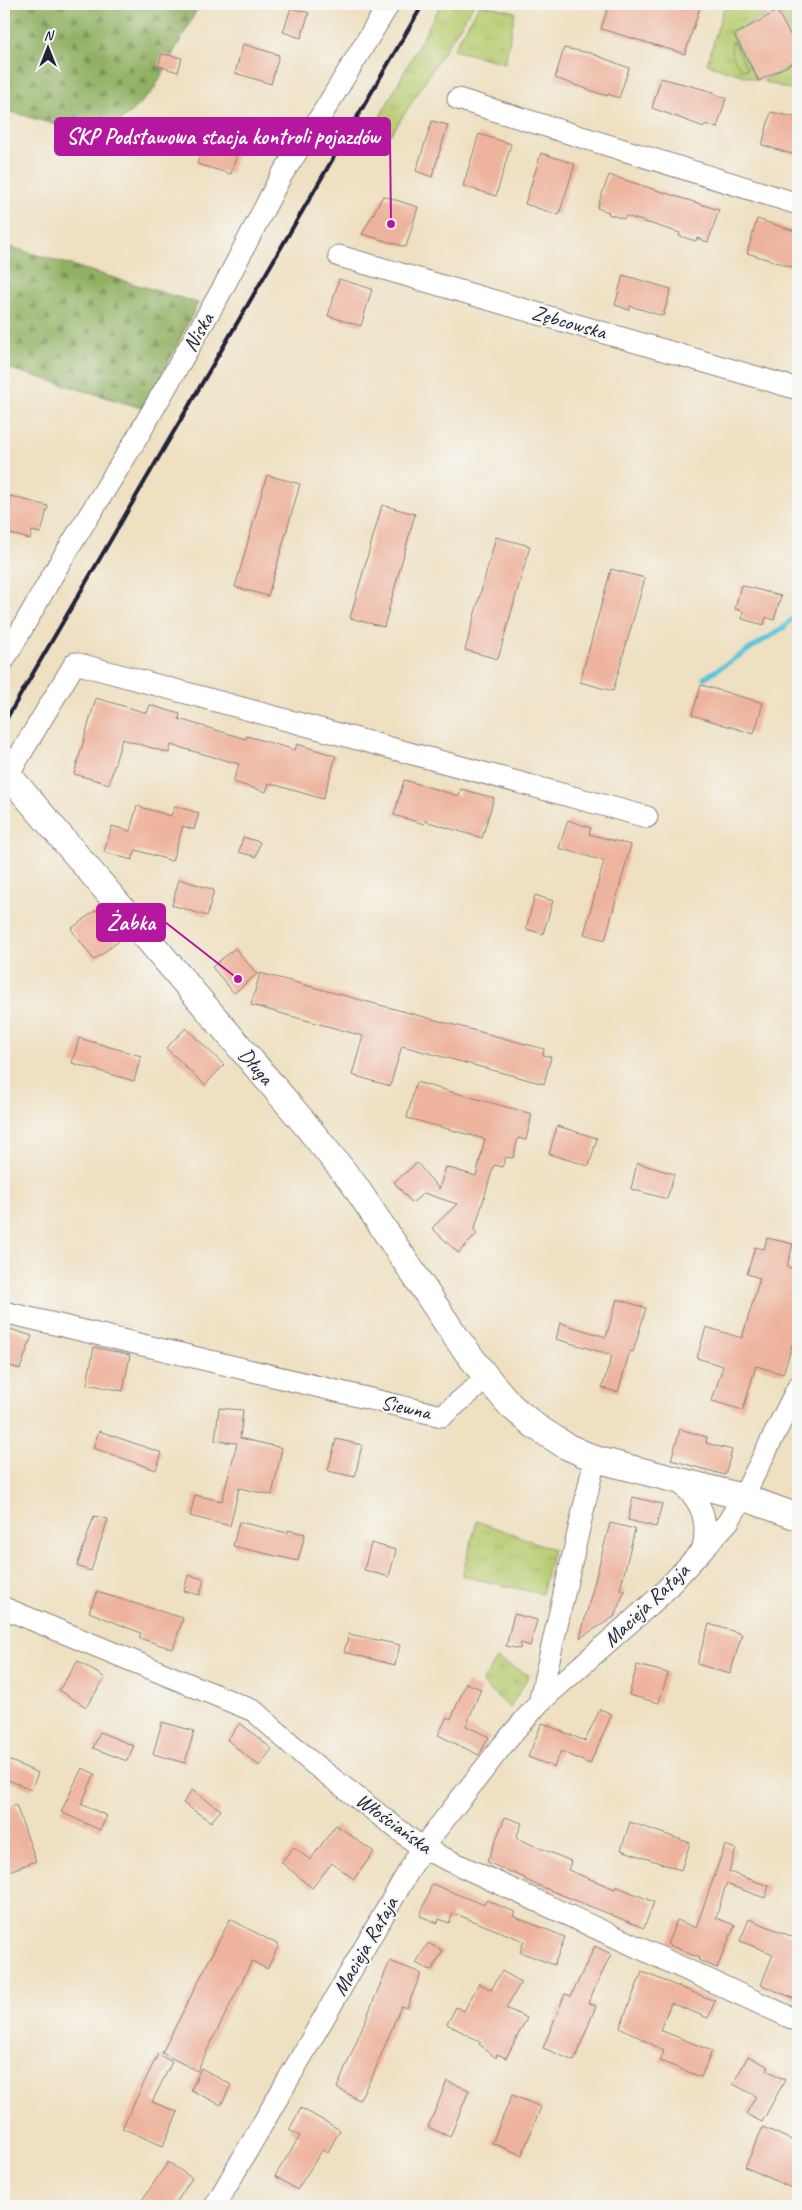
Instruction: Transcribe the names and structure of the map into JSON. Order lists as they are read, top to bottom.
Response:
{
  "streets": {
    "street": [
      "Zębcowska",
      "Niska",
      "Długa",
      "Siewna",
      "Macieja Rataja",
      "Włościańska"
    ]
  },
  "crossings": [
    ["Długa", "Siewna"],
    ["Macieja Rataja", "Włościańska"]
  ],
  "places": ["SKP Podstawowa stacja kontroli pojazdów", "Żabka"],
  "north": "top"
}
